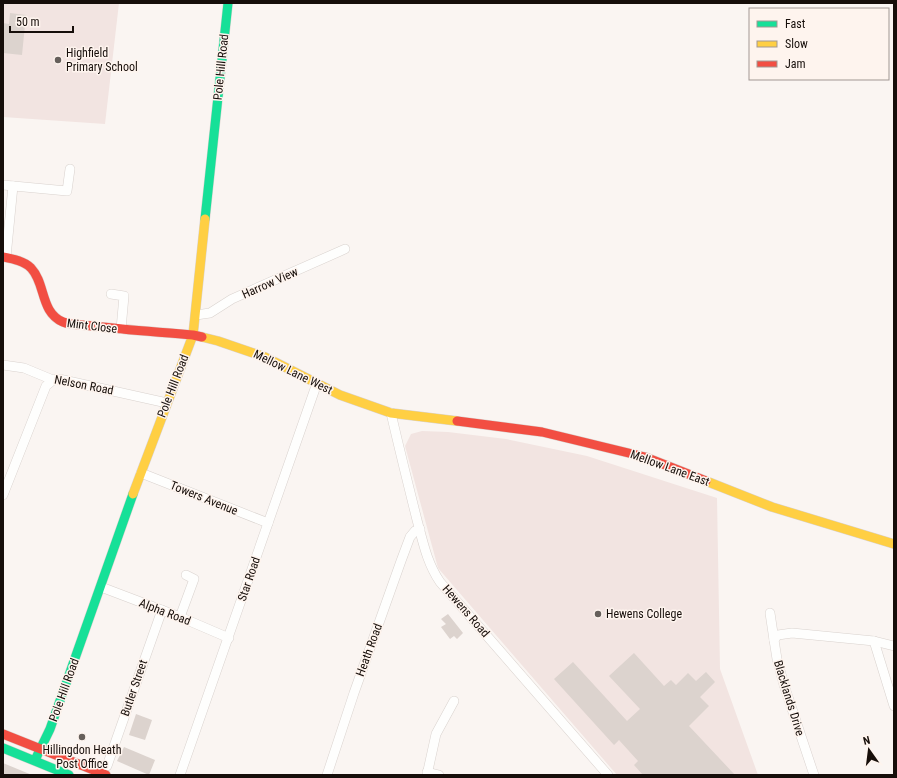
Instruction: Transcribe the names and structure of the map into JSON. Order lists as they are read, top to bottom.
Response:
{
  "streets": {
    "street": [
      "Pole Hill Road",
      "Harrow View",
      "Mint Close",
      "Mellow Lane West",
      "Nelson Road",
      "Mellow Lane East",
      "Towers Avenue",
      "Star Road",
      "Hewens Road",
      "Alpha Road",
      "Heath Road",
      "Butler Street",
      "Blacklands Drive"
    ]
  },
  "crossings": [
    ["Pole Hill Road", "Harrow View"],
    ["Pole Hill Road", "Mint Close"],
    ["Pole Hill Road", "Mellow Lane West"],
    ["Pole Hill Road", "Nelson Road"],
    ["Pole Hill Road", "Towers Avenue"],
    ["Pole Hill Road", "Alpha Road"],
    ["Mint Close", "Mellow Lane West"],
    ["Mellow Lane West", "Mellow Lane East"],
    ["Mellow Lane West", "Star Road"],
    ["Mellow Lane West", "Hewens Road"],
    ["Mellow Lane East", "Hewens Road"],
    ["Towers Avenue", "Star Road"],
    ["Star Road", "Alpha Road"],
    ["Hewens Road", "Heath Road"],
    ["Alpha Road", "Butler Street"]
  ],
  "places": ["Highfield Primary School", "Hewens College", "Hillingdon Heath Post Office"],
  "legend": ["Fast", "Slow", "Jam"],
  "scale_bar": "50 m",
  "north": "top"
}
